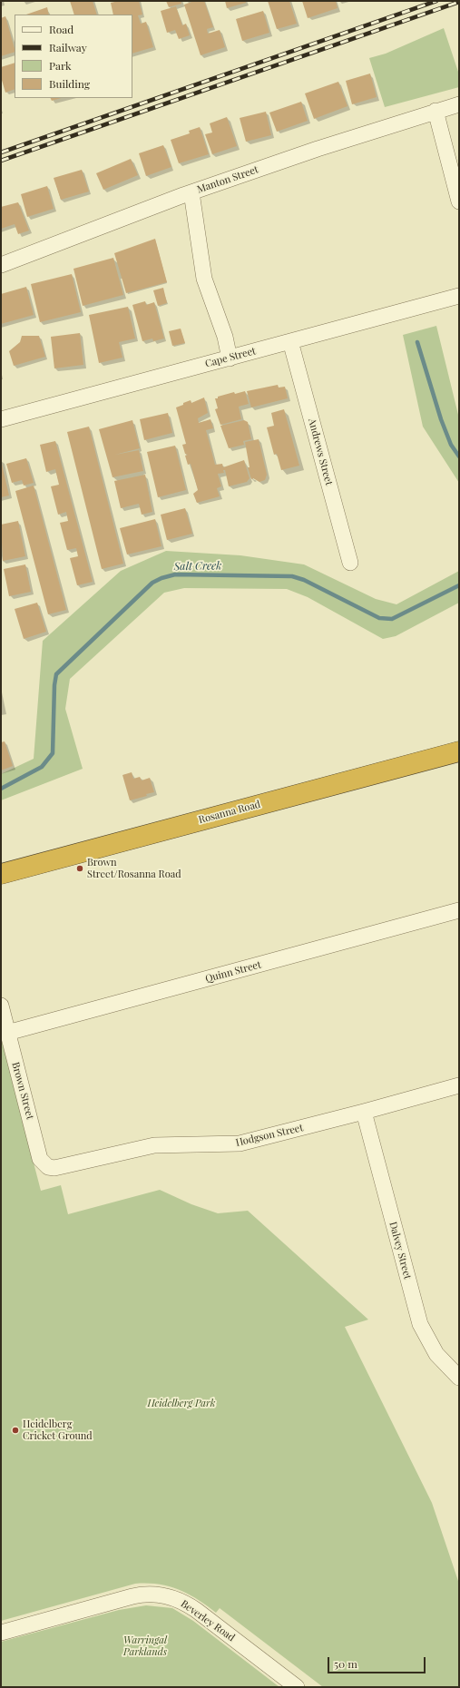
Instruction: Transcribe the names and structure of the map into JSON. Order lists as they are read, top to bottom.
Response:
{
  "streets": {
    "highway": ["Rosanna Road"],
    "street": [
      "Manton Street",
      "Cape Street",
      "Andrews Street",
      "Quinn Street",
      "Brown Street",
      "Hodgson Street",
      "Dalvey Street",
      "Beverley Road"
    ]
  },
  "crossings": [
    ["Cape Street", "Andrews Street"],
    ["Quinn Street", "Brown Street"],
    ["Brown Street", "Hodgson Street"],
    ["Hodgson Street", "Dalvey Street"]
  ],
  "water": ["Salt Creek"],
  "parks": ["Heidelberg Park", "Warringal Parklands"],
  "places": ["Brown Street/Rosanna Road", "Heidelberg Cricket Ground"],
  "legend": [
    "Road",
    "Railway",
    "Park",
    "Building"
  ],
  "scale_bar": "50 m"
}
